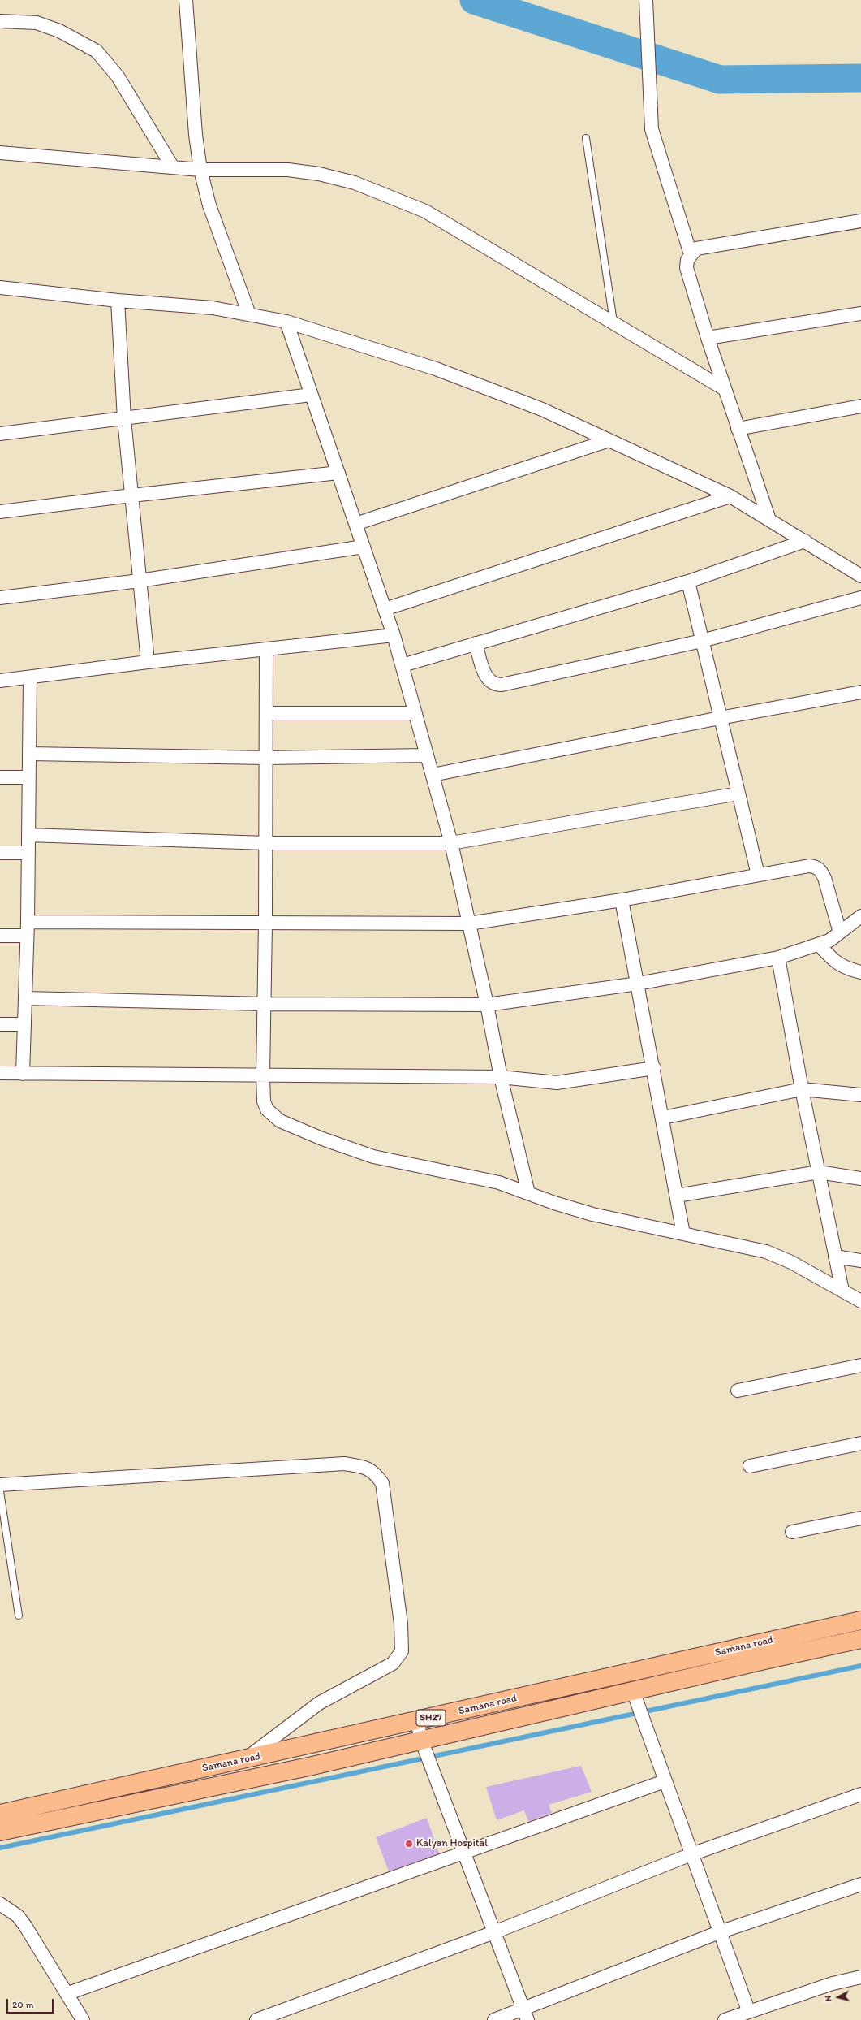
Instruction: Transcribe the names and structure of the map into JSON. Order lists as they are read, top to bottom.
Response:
{
  "streets": {
    "main road": ["Samana road", "SH27"]
  },
  "places": ["Kalyan Hospital"],
  "scale_bar": "20 m",
  "north": "left"
}
